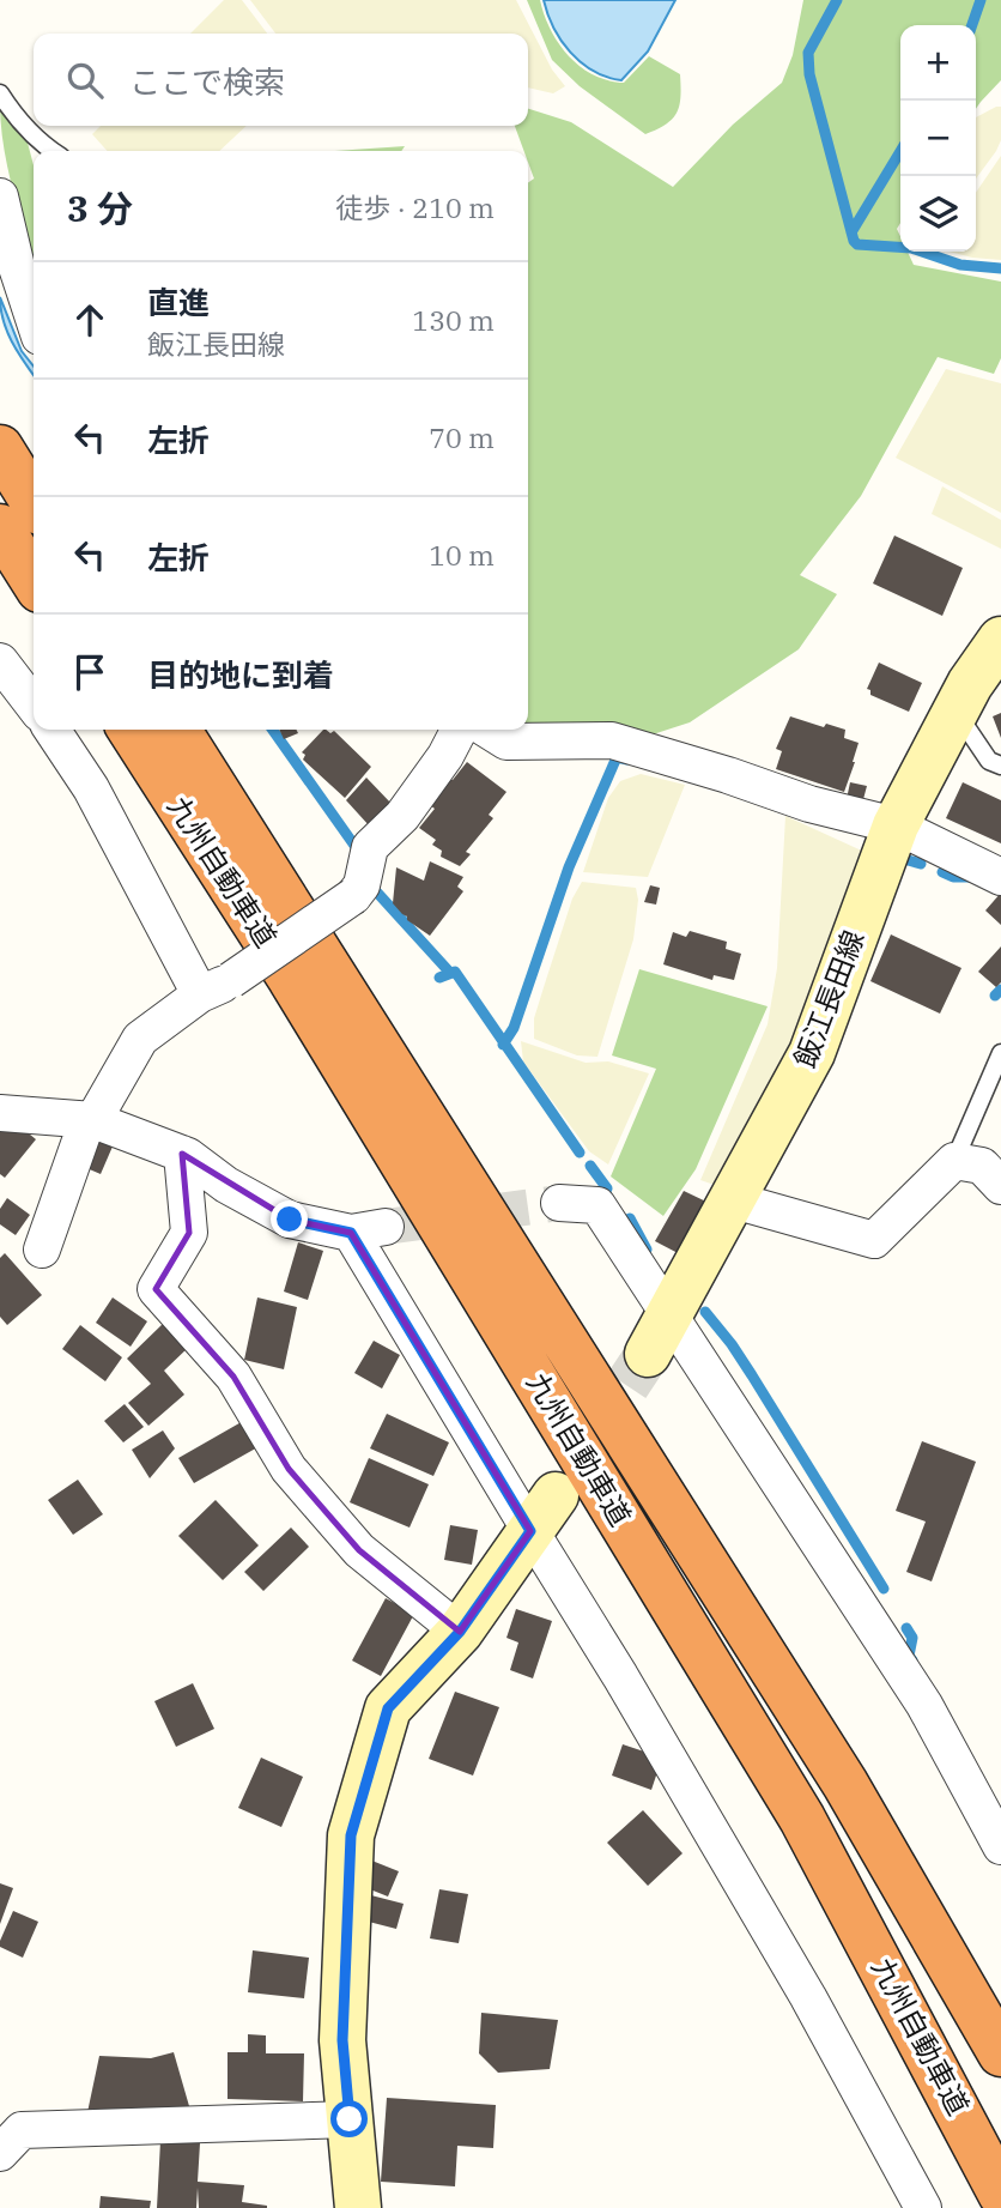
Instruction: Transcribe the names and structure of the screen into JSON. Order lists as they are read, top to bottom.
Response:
{
  "streets": {
    "highway": ["九州自動車道"],
    "main road": ["飯江長田線"]
  },
  "page": {
    "map_buttons": ["+", "−"],
    "search": "ここで検索",
    "heading": ["3 分", "徒歩 · 210 m"],
    "list": [
      ["直進", "飯江長田線", "130 m"],
      ["左折", "70 m"],
      ["左折", "10 m"],
      "目的地に到着"
    ]
  }
}
